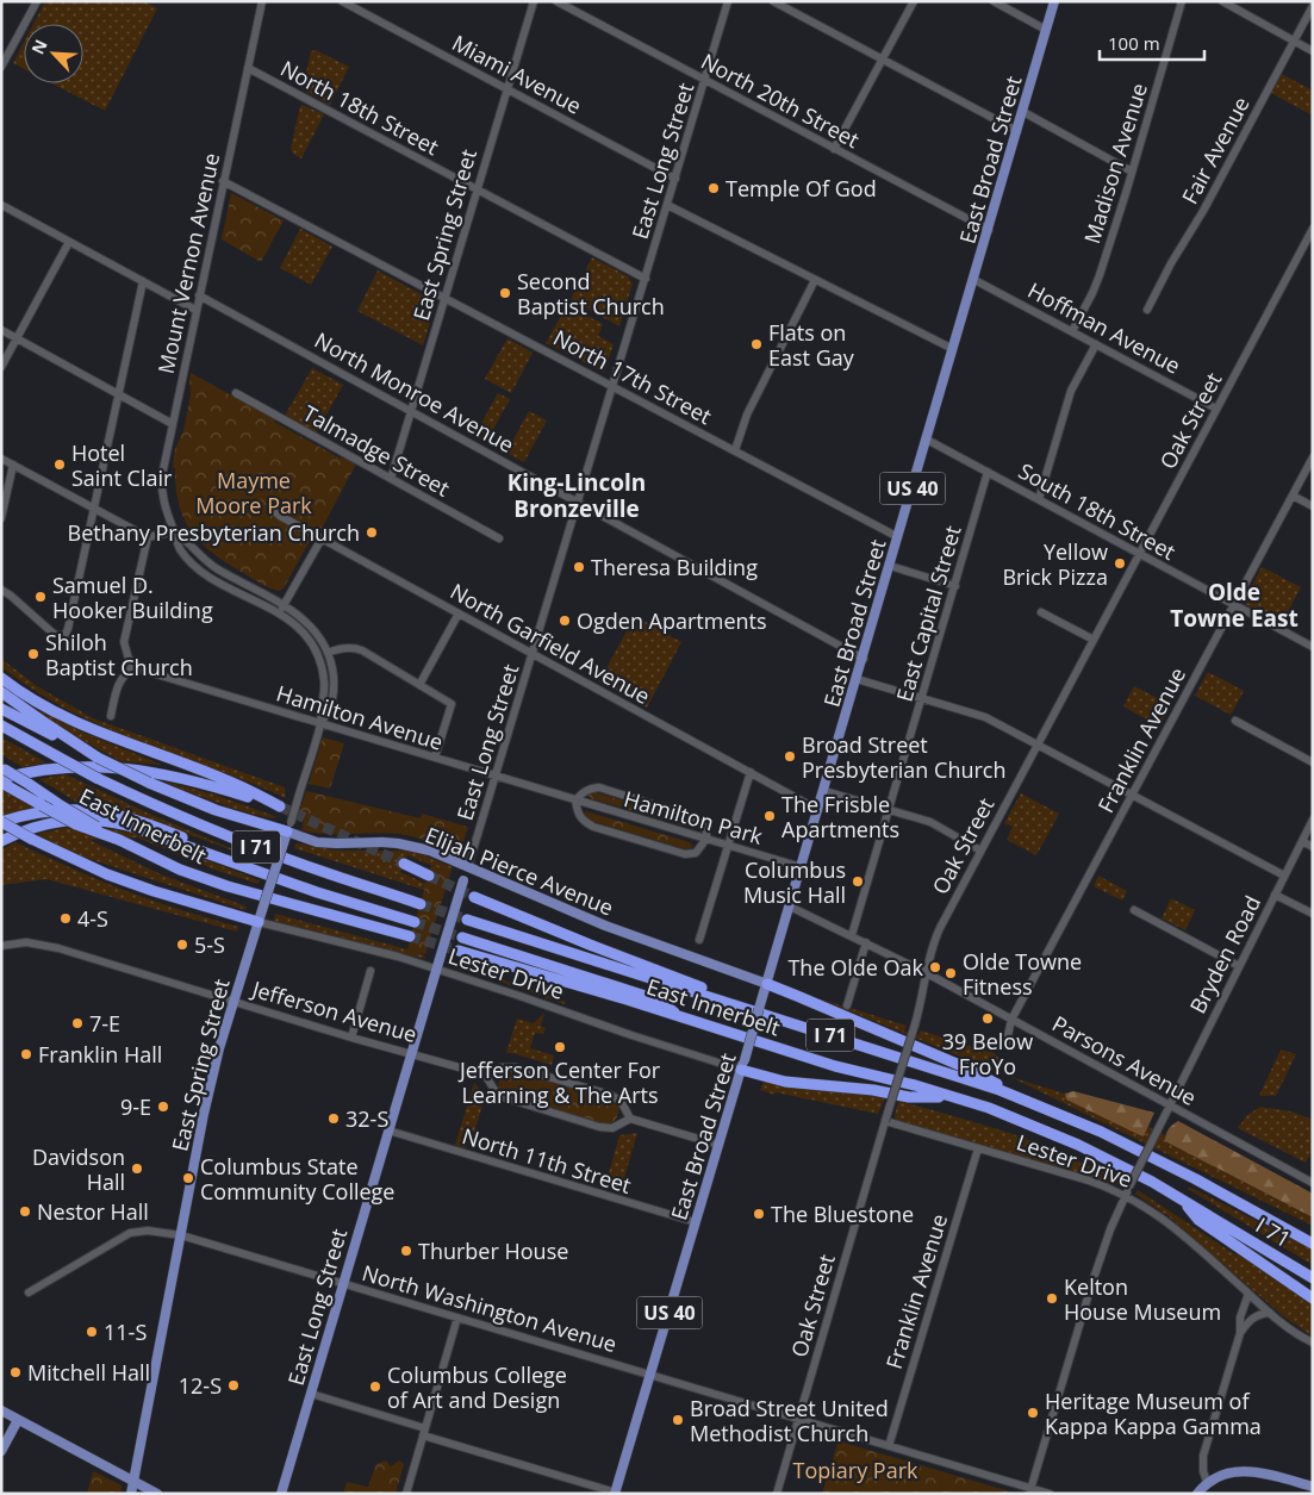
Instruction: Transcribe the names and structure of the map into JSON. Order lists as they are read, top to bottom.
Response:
{
  "streets": {
    "highway": ["East Innerbelt", "I 71"],
    "main road": [
      "East Broad Street",
      "East Long Street",
      "East Spring Street",
      "US 40",
      "Elijah Pierce Avenue"
    ],
    "street": [
      "Miami Avenue",
      "North 20th Street",
      "North 18th Street",
      "Fair Avenue",
      "Madison Avenue",
      "Mount Vernon Avenue",
      "Hoffman Avenue",
      "North 17th Street",
      "North Monroe Avenue",
      "Oak Street",
      "Talmadge Street",
      "South 18th Street",
      "East Capital Street",
      "North Garfield Avenue",
      "Hamilton Avenue",
      "Franklin Avenue",
      "Hamilton Park",
      "Bryden Road",
      "Lester Drive",
      "Jefferson Avenue",
      "Parsons Avenue",
      "North 11th Street",
      "North Washington Avenue"
    ]
  },
  "crossings": [
    ["Miami Avenue", "East Long Street"],
    ["Miami Avenue", "East Spring Street"],
    ["North 20th Street", "East Broad Street"],
    ["North 20th Street", "East Long Street"],
    ["North 18th Street", "East Long Street"],
    ["North 18th Street", "East Spring Street"],
    ["North 18th Street", "Mount Vernon Avenue"],
    ["East Broad Street", "Hoffman Avenue"],
    ["East Broad Street", "North 17th Street"],
    ["East Broad Street", "North Monroe Avenue"],
    ["East Broad Street", "South 18th Street"],
    ["East Broad Street", "North Garfield Avenue"],
    ["East Broad Street", "Hamilton Park"],
    ["East Broad Street", "Elijah Pierce Avenue"],
    ["East Broad Street", "Lester Drive"],
    ["East Broad Street", "Parsons Avenue"],
    ["East Broad Street", "North 11th Street"],
    ["East Broad Street", "North Washington Avenue"],
    ["East Long Street", "North 17th Street"],
    ["East Long Street", "North Monroe Avenue"],
    ["East Long Street", "North Garfield Avenue"],
    ["East Long Street", "Hamilton Avenue"],
    ["East Long Street", "Elijah Pierce Avenue"],
    ["East Long Street", "Lester Drive"],
    ["East Long Street", "Jefferson Avenue"],
    ["East Long Street", "North 11th Street"],
    ["East Long Street", "North Washington Avenue"],
    ["Madison Avenue", "Hoffman Avenue"],
    ["East Spring Street", "Mount Vernon Avenue"],
    ["East Spring Street", "North 17th Street"],
    ["East Spring Street", "North Monroe Avenue"],
    ["East Spring Street", "Talmadge Street"],
    ["East Spring Street", "Hamilton Avenue"],
    ["East Spring Street", "Elijah Pierce Avenue"],
    ["East Spring Street", "Lester Drive"],
    ["East Spring Street", "Jefferson Avenue"],
    ["East Spring Street", "North Washington Avenue"],
    ["Mount Vernon Avenue", "North 17th Street"],
    ["Mount Vernon Avenue", "North Monroe Avenue"],
    ["Mount Vernon Avenue", "Hamilton Avenue"],
    ["Hoffman Avenue", "Oak Street"],
    ["Oak Street", "South 18th Street"],
    ["Oak Street", "Lester Drive"],
    ["Oak Street", "Parsons Avenue"],
    ["Oak Street", "North Washington Avenue"],
    ["South 18th Street", "East Capital Street"],
    ["South 18th Street", "Franklin Avenue"],
    ["East Capital Street", "Parsons Avenue"],
    ["Hamilton Avenue", "Hamilton Park"],
    ["Franklin Avenue", "Lester Drive"],
    ["Franklin Avenue", "Parsons Avenue"],
    ["Franklin Avenue", "North Washington Avenue"],
    ["East Innerbelt", "I 71"],
    ["Bryden Road", "Lester Drive"],
    ["Bryden Road", "Parsons Avenue"],
    ["Bryden Road", "North Washington Avenue"]
  ],
  "districts": ["King-Lincoln Bronzeville", "Olde Towne East"],
  "parks": ["Mayme Moore Park", "Topiary Park"],
  "places": [
    "Temple Of God",
    "Second Baptist Church",
    "Flats on East Gay",
    "Hotel Saint Clair",
    "Bethany Presbyterian Church",
    "Yellow Brick Pizza",
    "Theresa Building",
    "Samuel D. Hooker Building",
    "Ogden Apartments",
    "Shiloh Baptist Church",
    "Broad Street Presbyterian Church",
    "The Frisble Apartments",
    "Columbus Music Hall",
    "4-S",
    "5-S",
    "The Olde Oak",
    "Olde Towne Fitness",
    "39 Below FroYo",
    "7-E",
    "Jefferson Center For Learning & The Arts",
    "Franklin Hall",
    "9-E",
    "32-S",
    "Davidson Hall",
    "Columbus State Community College",
    "Nestor Hall",
    "The Bluestone",
    "Thurber House",
    "Kelton House Museum",
    "11-S",
    "Mitchell Hall",
    "12-S",
    "Columbus College of Art and Design",
    "Heritage Museum of Kappa Kappa Gamma",
    "Broad Street United Methodist Church"
  ],
  "scale_bar": "100 m",
  "north": "top left"
}
